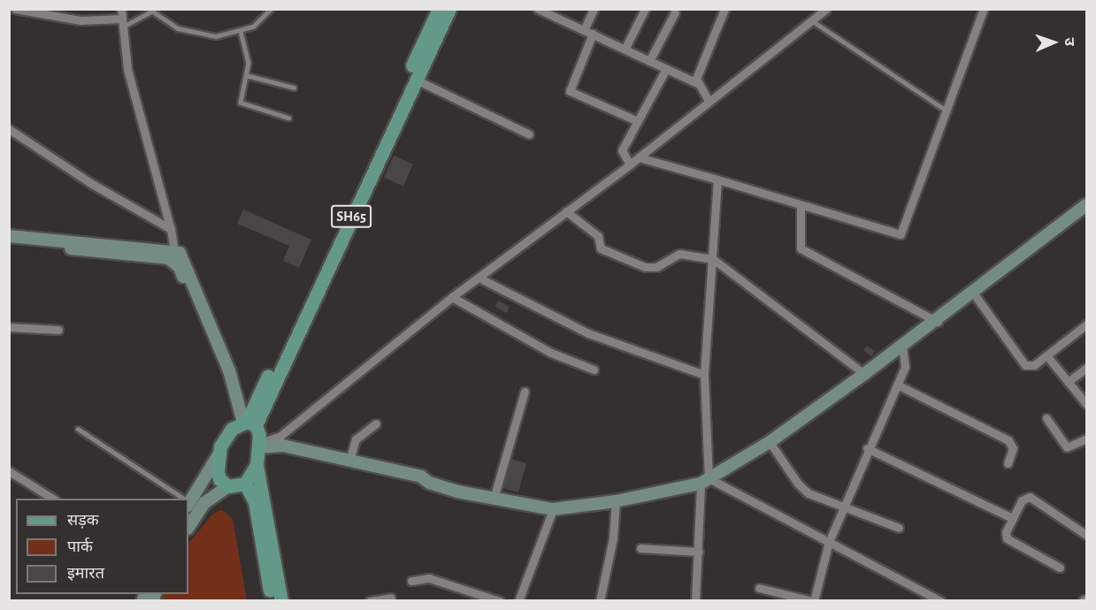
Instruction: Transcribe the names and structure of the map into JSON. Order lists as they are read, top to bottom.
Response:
{
  "streets": {
    "main road": ["SH65"]
  },
  "legend": ["सड़क", "पार्क", "इमारत"],
  "north": "right"
}
